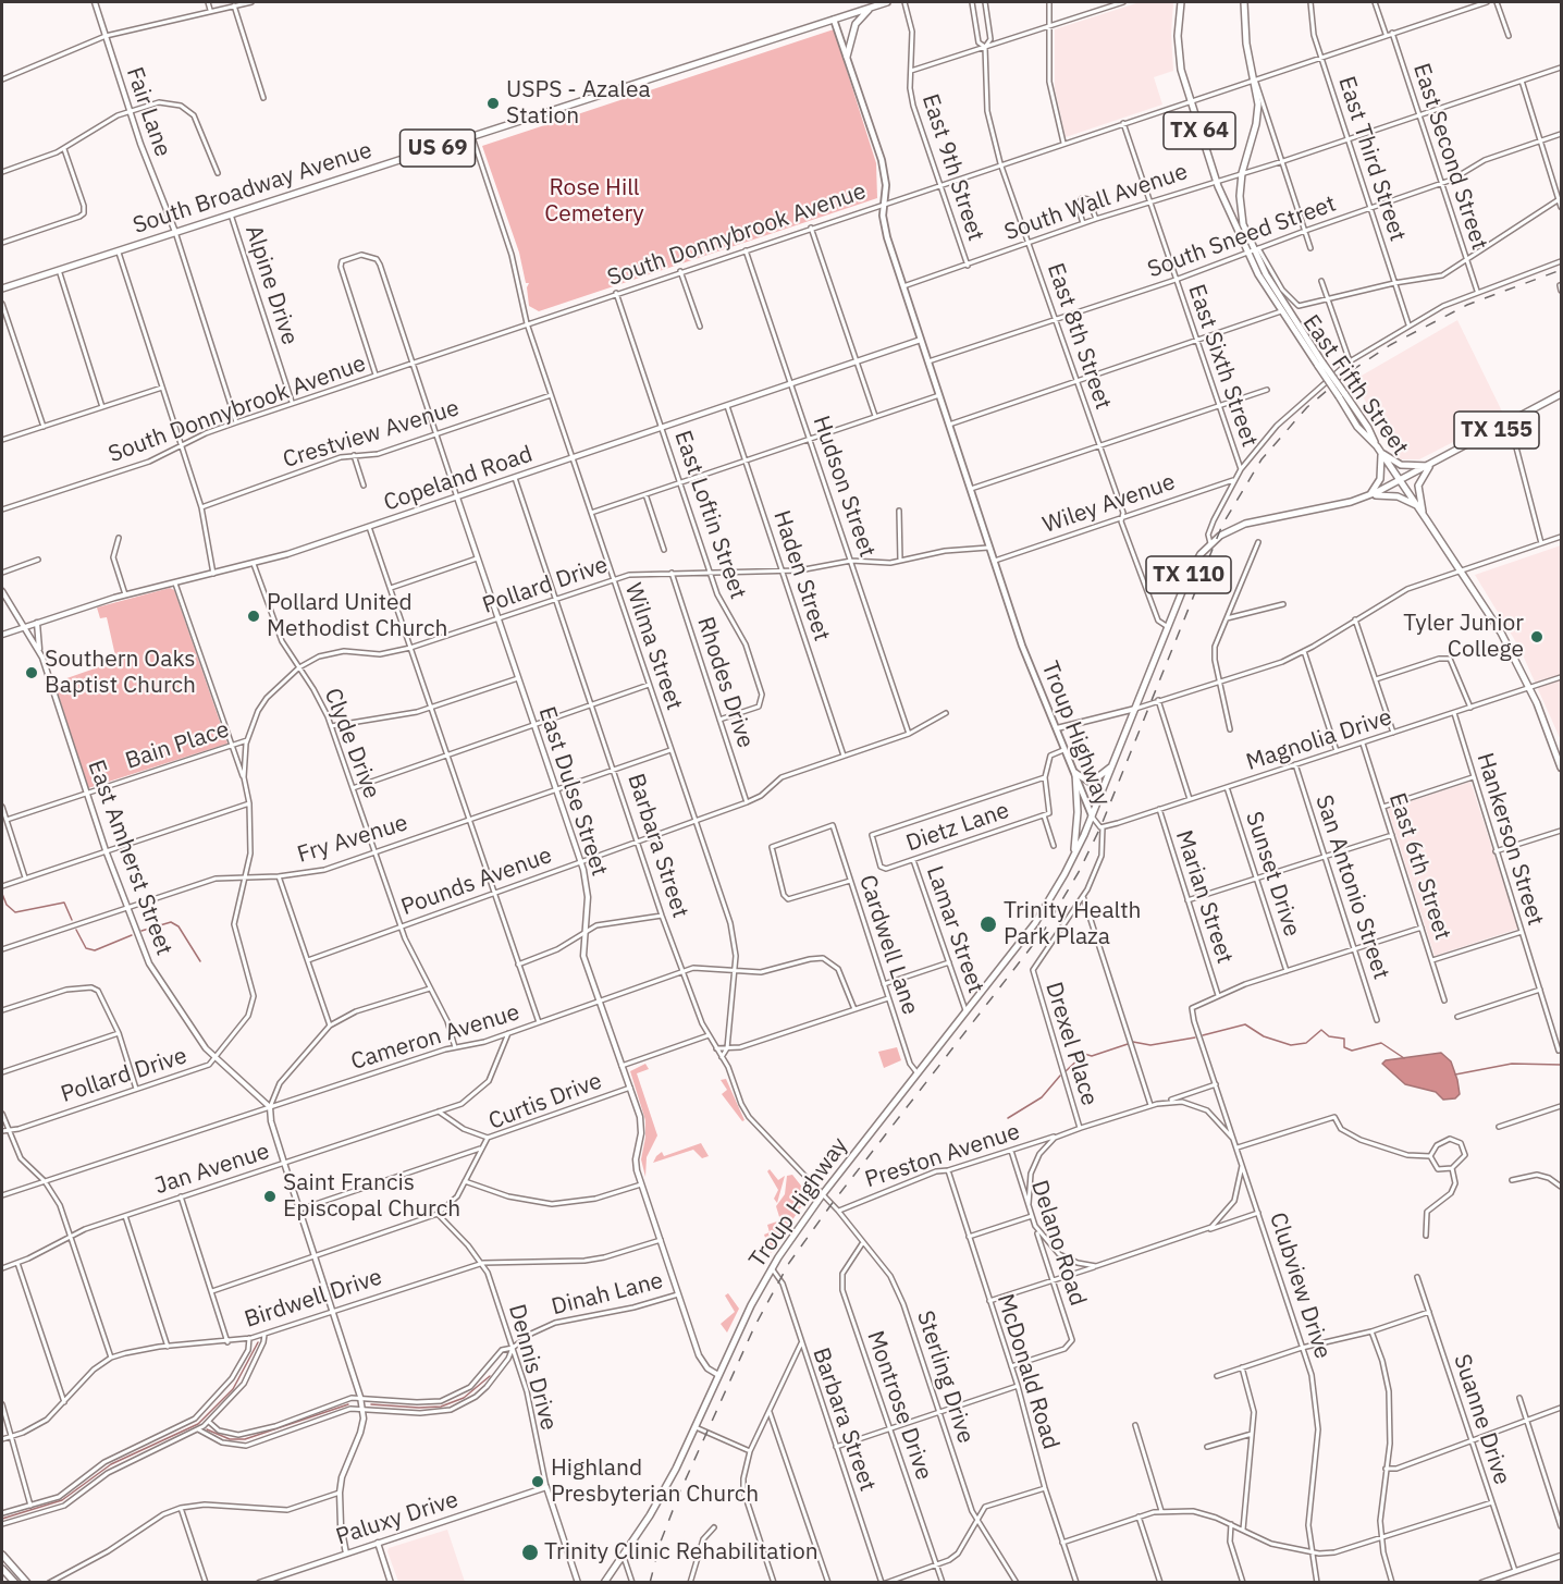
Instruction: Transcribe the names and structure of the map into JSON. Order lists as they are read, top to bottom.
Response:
{
  "streets": {
    "main road": [
      "TX 64",
      "US 69",
      "South Broadway Avenue",
      "East Fifth Street",
      "TX 155",
      "TX 110",
      "Troup Highway"
    ],
    "street": [
      "Fair Lane",
      "East Second Street",
      "East Third Street",
      "East 9th Street",
      "South Wall Avenue",
      "South Donnybrook Avenue",
      "South Sneed Street",
      "Alpine Drive",
      "East 8th Street",
      "East Sixth Street",
      "Crestview Avenue",
      "Copeland Road",
      "Hudson Street",
      "Wiley Avenue",
      "East Loftin Street",
      "Haden Street",
      "Pollard Drive",
      "Wilma Street",
      "Rhodes Drive",
      "Magnolia Drive",
      "Clyde Drive",
      "Bain Place",
      "East Dulse Street",
      "Dietz Lane",
      "Fry Avenue",
      "Hankerson Street",
      "Barbara Street",
      "East Amherst Street",
      "East 6th Street",
      "Sunset Drive",
      "Pounds Avenue",
      "San Antonio Street",
      "Marian Street",
      "Lamar Street",
      "Cardwell Lane",
      "Cameron Avenue",
      "Drexel Place",
      "Curtis Drive",
      "Preston Avenue",
      "Jan Avenue",
      "Delano Road",
      "Clubview Drive",
      "Dinah Lane",
      "Birdwell Drive",
      "Dennis Drive",
      "McDonald Road",
      "Sterling Drive",
      "Montrose Drive",
      "Suanne Drive",
      "Paluxy Drive"
    ]
  },
  "crossings": [
    ["Fair Lane", "South Broadway Avenue"],
    ["TX 64", "South Wall Avenue"],
    ["TX 64", "South Donnybrook Avenue"],
    ["TX 64", "East Fifth Street"],
    ["East Second Street", "South Wall Avenue"],
    ["East Second Street", "South Donnybrook Avenue"],
    ["East Second Street", "South Sneed Street"],
    ["East Third Street", "South Wall Avenue"],
    ["East Third Street", "South Donnybrook Avenue"],
    ["East Third Street", "South Sneed Street"],
    ["East 9th Street", "South Wall Avenue"],
    ["East 9th Street", "South Donnybrook Avenue"],
    ["South Broadway Avenue", "Alpine Drive"],
    ["South Broadway Avenue", "Wilma Street"],
    ["South Broadway Avenue", "Troup Highway"],
    ["South Wall Avenue", "East 8th Street"],
    ["South Wall Avenue", "East Sixth Street"],
    ["South Wall Avenue", "East Fifth Street"],
    ["South Wall Avenue", "Troup Highway"],
    ["South Donnybrook Avenue", "Alpine Drive"],
    ["South Donnybrook Avenue", "East 8th Street"],
    ["South Donnybrook Avenue", "East Sixth Street"],
    ["South Donnybrook Avenue", "East Fifth Street"],
    ["South Donnybrook Avenue", "Hudson Street"],
    ["South Donnybrook Avenue", "East Loftin Street"],
    ["South Donnybrook Avenue", "Wilma Street"],
    ["South Donnybrook Avenue", "Troup Highway"],
    ["South Donnybrook Avenue", "East Dulse Street"],
    ["South Sneed Street", "East 8th Street"],
    ["South Sneed Street", "East Sixth Street"],
    ["South Sneed Street", "East Fifth Street"],
    ["South Sneed Street", "Troup Highway"],
    ["East 8th Street", "Wiley Avenue"],
    ["East 8th Street", "TX 110"],
    ["East Fifth Street", "TX 155"],
    ["East Fifth Street", "TX 110"],
    ["East Fifth Street", "Magnolia Drive"],
    ["TX 155", "TX 110"],
    ["Crestview Avenue", "Wilma Street"],
    ["Crestview Avenue", "East Dulse Street"],
    ["Copeland Road", "Hudson Street"],
    ["Copeland Road", "East Loftin Street"],
    ["Copeland Road", "Haden Street"],
    ["Copeland Road", "Wilma Street"],
    ["Copeland Road", "Troup Highway"],
    ["Copeland Road", "Clyde Drive"],
    ["Copeland Road", "East Dulse Street"],
    ["Copeland Road", "Barbara Street"],
    ["Copeland Road", "East Amherst Street"],
    ["Hudson Street", "Pollard Drive"],
    ["Hudson Street", "Pounds Avenue"],
    ["Wiley Avenue", "Troup Highway"],
    ["East Loftin Street", "Pollard Drive"],
    ["East Loftin Street", "Rhodes Drive"],
    ["TX 110", "Troup Highway"],
    ["Haden Street", "Pollard Drive"],
    ["Haden Street", "Pounds Avenue"],
    ["Pollard Drive", "Wilma Street"],
    ["Pollard Drive", "Rhodes Drive"],
    ["Pollard Drive", "Troup Highway"],
    ["Pollard Drive", "Clyde Drive"],
    ["Pollard Drive", "Bain Place"],
    ["Pollard Drive", "East Dulse Street"],
    ["Pollard Drive", "Fry Avenue"],
    ["Pollard Drive", "Barbara Street"],
    ["Pollard Drive", "East Amherst Street"],
    ["Wilma Street", "Fry Avenue"],
    ["Wilma Street", "Pounds Avenue"],
    ["Wilma Street", "Cameron Avenue"],
    ["Rhodes Drive", "Pounds Avenue"],
    ["Troup Highway", "East Dulse Street"],
    ["Troup Highway", "Barbara Street"],
    ["Troup Highway", "Lamar Street"],
    ["Troup Highway", "Cardwell Lane"],
    ["Troup Highway", "Sterling Drive"],
    ["Magnolia Drive", "Hankerson Street"],
    ["Magnolia Drive", "East 6th Street"],
    ["Magnolia Drive", "Sunset Drive"],
    ["Magnolia Drive", "San Antonio Street"],
    ["Magnolia Drive", "Marian Street"],
    ["Clyde Drive", "Fry Avenue"],
    ["Clyde Drive", "Pounds Avenue"],
    ["Clyde Drive", "Cameron Avenue"],
    ["Bain Place", "East Amherst Street"],
    ["East Dulse Street", "Fry Avenue"],
    ["East Dulse Street", "Pounds Avenue"],
    ["East Dulse Street", "Cameron Avenue"],
    ["East Dulse Street", "Curtis Drive"],
    ["East Dulse Street", "Dinah Lane"],
    ["East Dulse Street", "Birdwell Drive"],
    ["Dietz Lane", "Lamar Street"],
    ["Fry Avenue", "Barbara Street"],
    ["Fry Avenue", "East Amherst Street"],
    ["Barbara Street", "Pounds Avenue"],
    ["Barbara Street", "Cameron Avenue"],
    ["Barbara Street", "Curtis Drive"],
    ["Barbara Street", "Sterling Drive"],
    ["East Amherst Street", "Cameron Avenue"],
    ["Marian Street", "Clubview Drive"],
    ["Cameron Avenue", "Jan Avenue"],
    ["Drexel Place", "Preston Avenue"],
    ["Drexel Place", "Delano Road"],
    ["Drexel Place", "Clubview Drive"],
    ["Curtis Drive", "Dennis Drive"],
    ["Preston Avenue", "Delano Road"],
    ["Preston Avenue", "Clubview Drive"],
    ["Preston Avenue", "McDonald Road"],
    ["Preston Avenue", "Sterling Drive"],
    ["Delano Road", "Clubview Drive"],
    ["Delano Road", "McDonald Road"],
    ["Dinah Lane", "Dennis Drive"],
    ["Birdwell Drive", "Dennis Drive"],
    ["Dennis Drive", "Paluxy Drive"],
    ["Sterling Drive", "Montrose Drive"]
  ],
  "parks": ["Rose Hill Cemetery"],
  "places": [
    "USPS - Azalea Station",
    "Pollard United Methodist Church",
    "Tyler Junior College",
    "Southern Oaks Baptist Church",
    "Trinity Health Park Plaza",
    "Saint Francis Episcopal Church",
    "Highland Presbyterian Church",
    "Trinity Clinic Rehabilitation"
  ]
}
